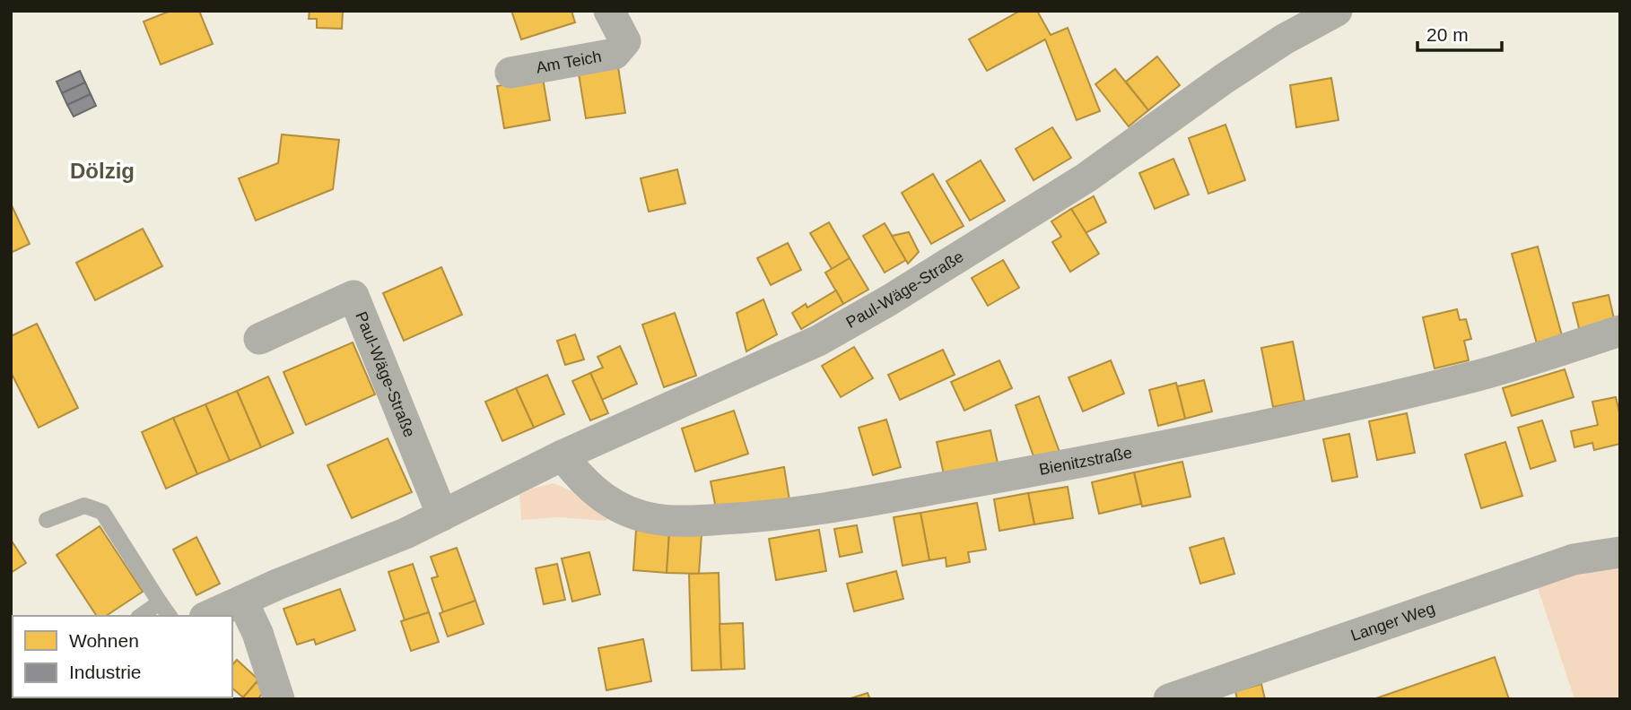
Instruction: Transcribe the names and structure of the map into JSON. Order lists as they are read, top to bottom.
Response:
{
  "streets": {
    "street": [
      "Am Teich",
      "Paul-Wäge-Straße",
      "Bienitzstraße",
      "Langer Weg"
    ]
  },
  "crossings": [
    ["Paul-Wäge-Straße", "Bienitzstraße"]
  ],
  "districts": ["Dölzig"],
  "legend": ["Wohnen", "Industrie"],
  "scale_bar": "20 m"
}
